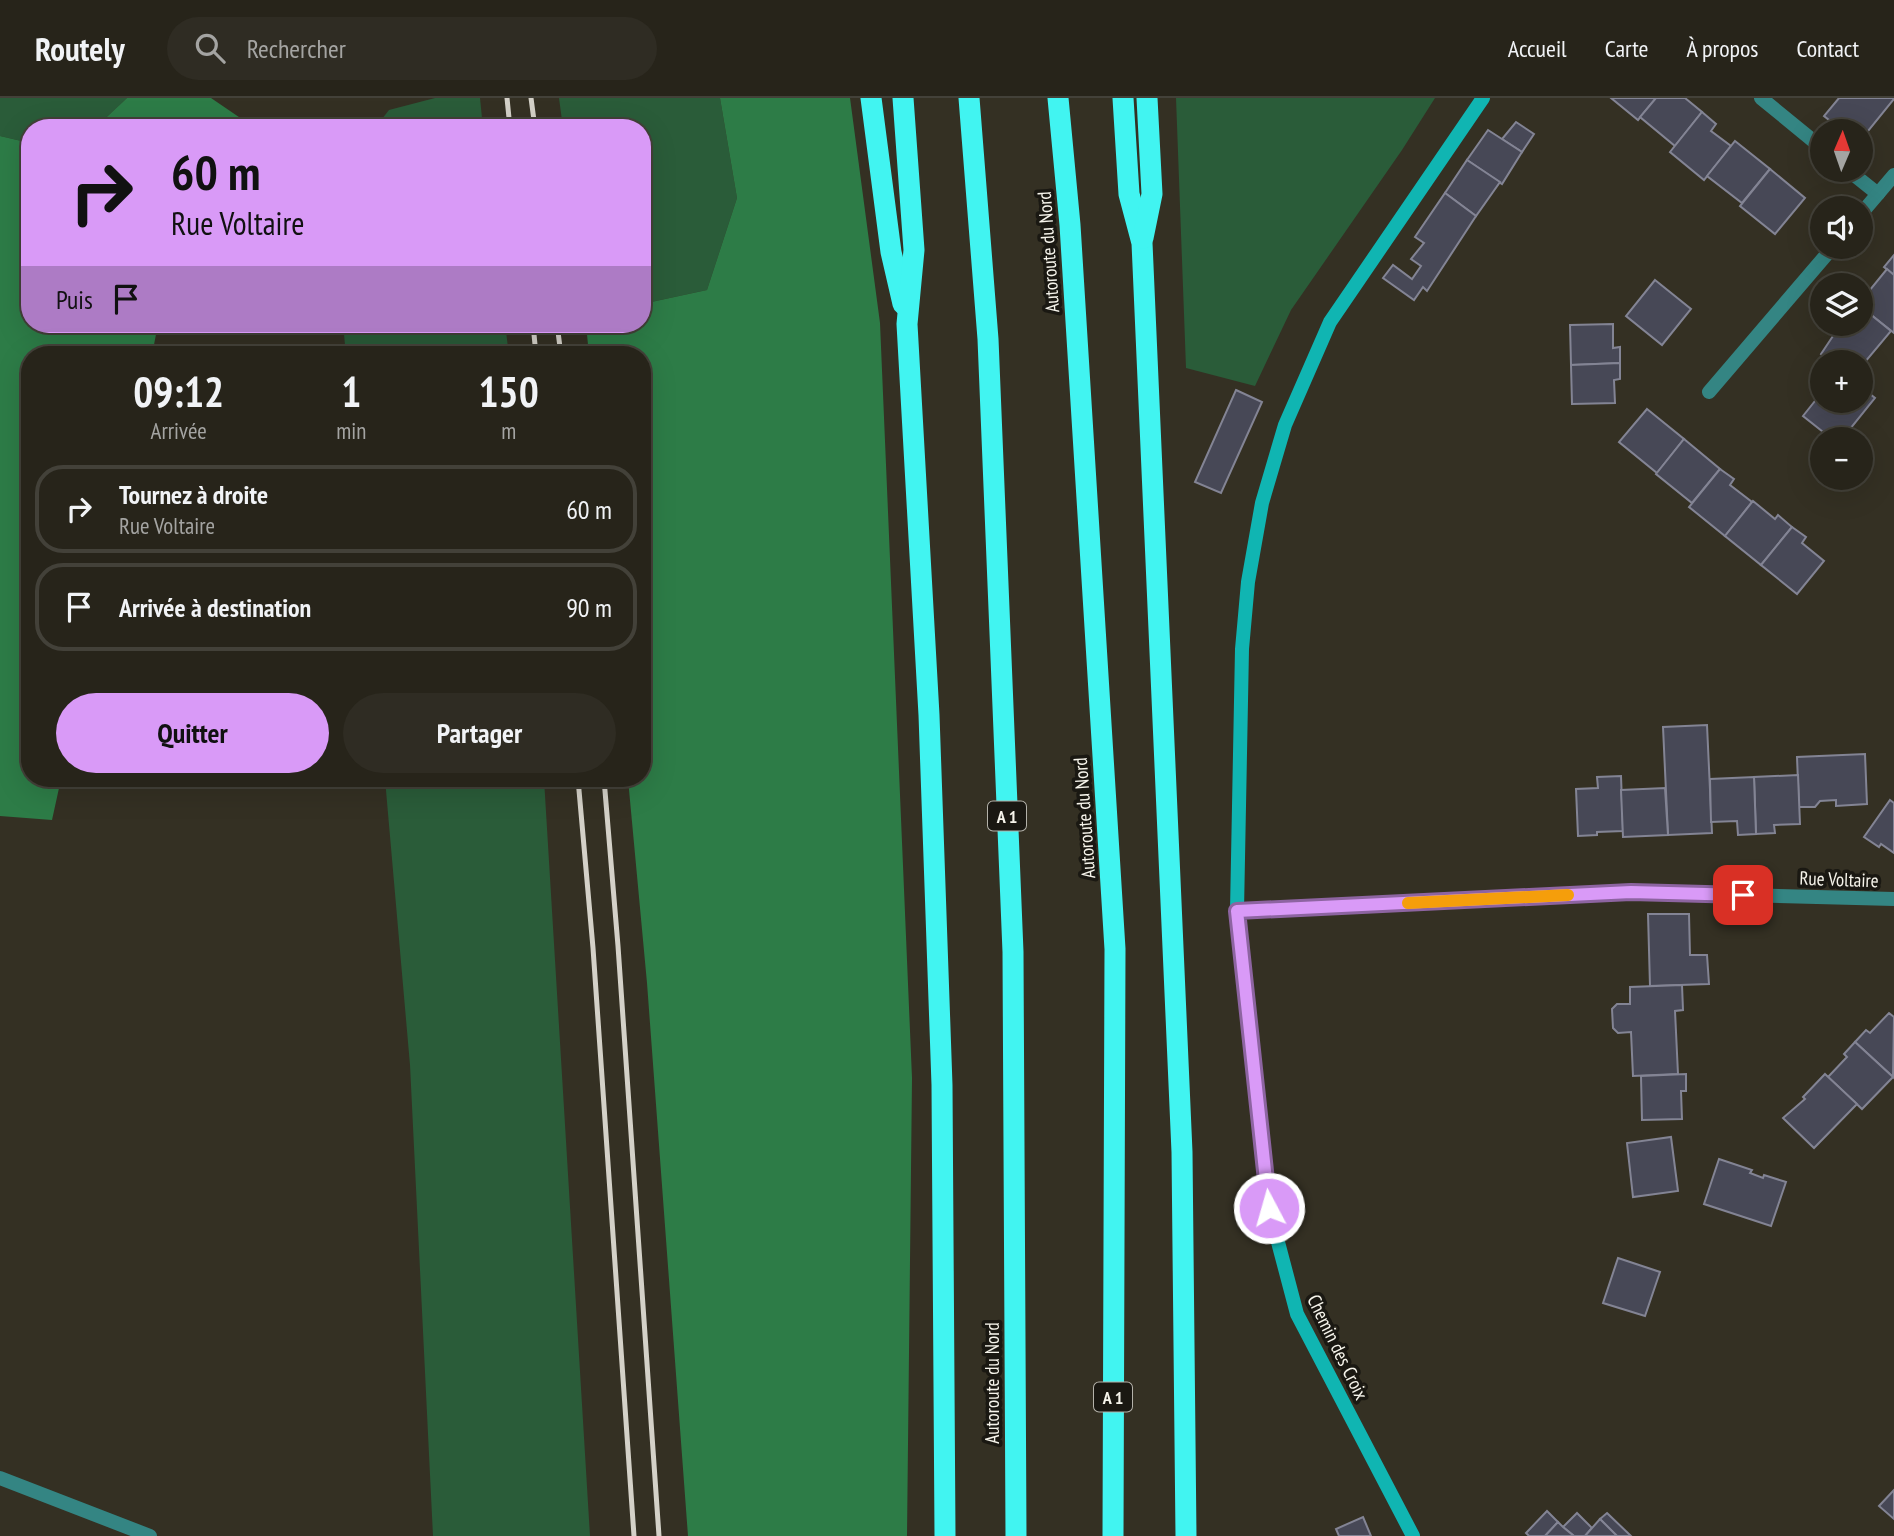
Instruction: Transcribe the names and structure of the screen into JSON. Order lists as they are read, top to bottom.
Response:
{
  "streets": {
    "highway": ["Autoroute du Nord", "A 1"],
    "main road": ["Chemin des Croix"],
    "street": ["Rue Voltaire"]
  },
  "crossings": [
    ["Rue Voltaire", "Chemin des Croix"]
  ],
  "north": "top",
  "page": {
    "header": "Routely",
    "search": "Rechercher",
    "nav": [
      "Accueil",
      "Carte",
      "À propos",
      "Contact"
    ],
    "map_buttons": ["+", "−"],
    "turn": ["60 m", "Rue Voltaire"],
    "then": "Puis",
    "eta": [
      "09:12",
      "Arrivée",
      "1",
      "min",
      "150",
      "m"
    ],
    "list": [
      {
        "name": "Tournez à droite",
        "note": "Rue Voltaire",
        "value": "60 m"
      },
      {
        "name": "Arrivée à destination",
        "value": "90 m"
      }
    ],
    "buttons": ["Quitter", "Partager"]
  }
}
